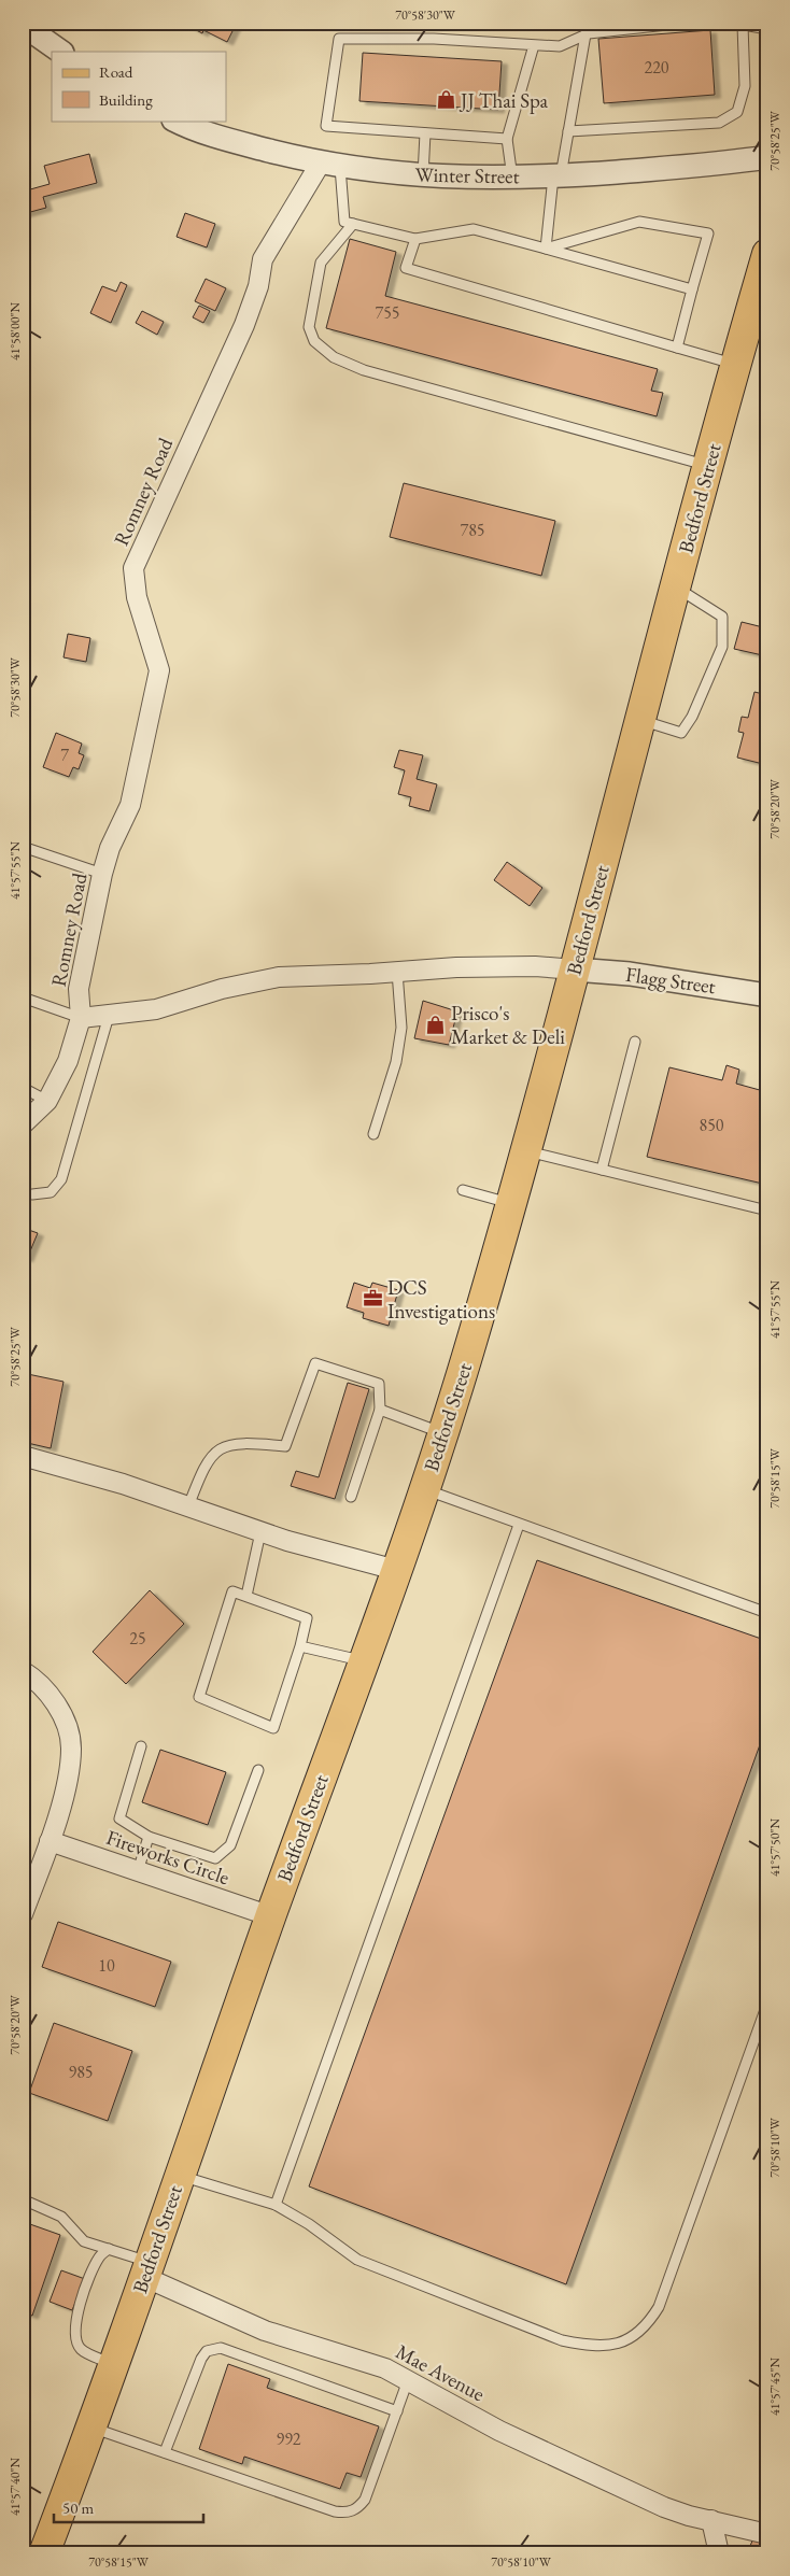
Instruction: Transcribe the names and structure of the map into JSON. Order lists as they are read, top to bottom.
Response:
{
  "streets": {
    "main road": ["Bedford Street"],
    "street": [
      "Winter Street",
      "Romney Road",
      "Flagg Street",
      "Fireworks Circle",
      "Mae Avenue"
    ]
  },
  "crossings": [
    ["Winter Street", "Romney Road"],
    ["Bedford Street", "Flagg Street"],
    ["Bedford Street", "Fireworks Circle"],
    ["Bedford Street", "Mae Avenue"]
  ],
  "places": {
    "shop": ["JJ Thai Spa", "Prisco's Market & Deli"],
    "office": ["DCS Investigations"]
  },
  "house_numbers": [
    "220",
    "755",
    "785",
    "7",
    "850",
    "25",
    "10",
    "985",
    "992"
  ],
  "legend": ["Road", "Building"],
  "scale_bar": "50 m",
  "coordinates": [
    "70°58'30\"W",
    "70°58'25\"W",
    "41°58'00\"N",
    "70°58'20\"W",
    "41°57'55\"N",
    "70°58'15\"W",
    "41°57'50\"N",
    "70°58'10\"W",
    "41°57'45\"N",
    "41°57'40\"N"
  ]
}
